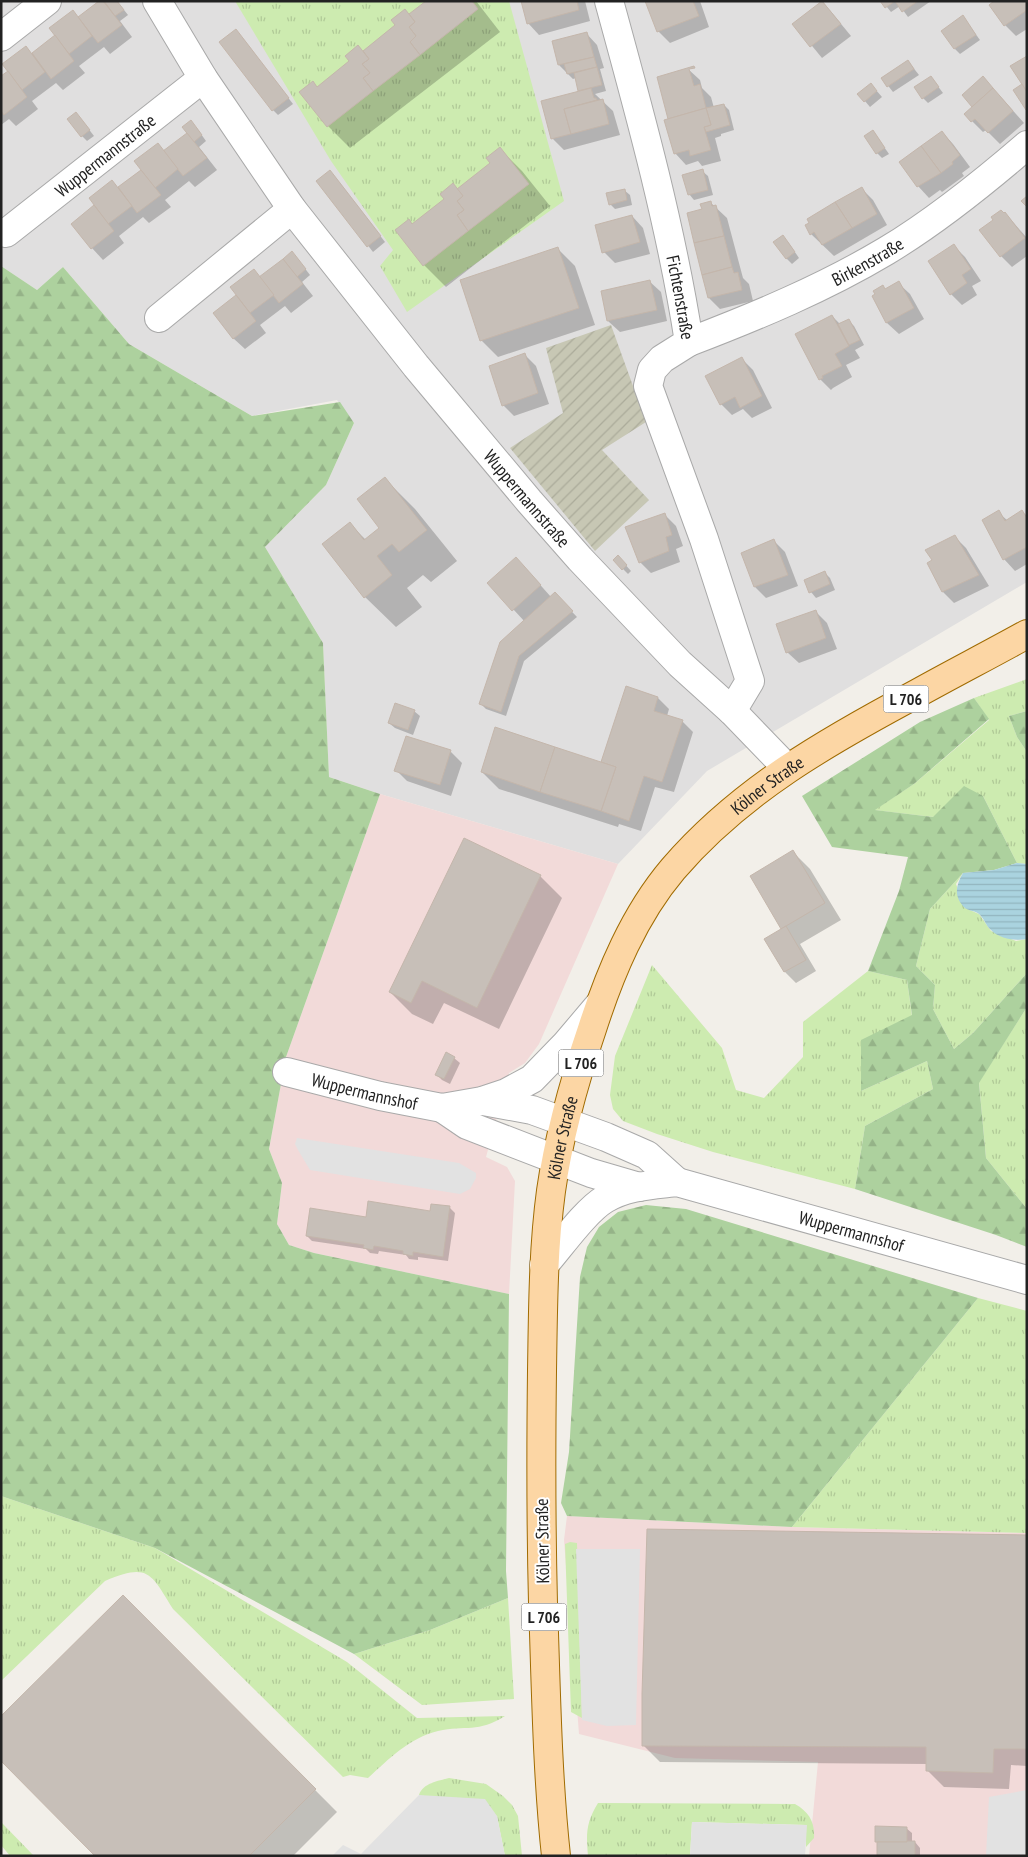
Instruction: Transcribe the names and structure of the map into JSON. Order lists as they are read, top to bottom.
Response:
{
  "streets": {
    "main road": ["L 706", "Kölner Straße"],
    "street": [
      "Wuppermannstraße",
      "Birkenstraße",
      "Fichtenstraße",
      "Wuppermannshof"
    ]
  },
  "crossings": [
    ["Wuppermannstraße", "Fichtenstraße"],
    ["Wuppermannstraße", "Kölner Straße"],
    ["Birkenstraße", "Fichtenstraße"],
    ["Kölner Straße", "Wuppermannshof"]
  ]
}
